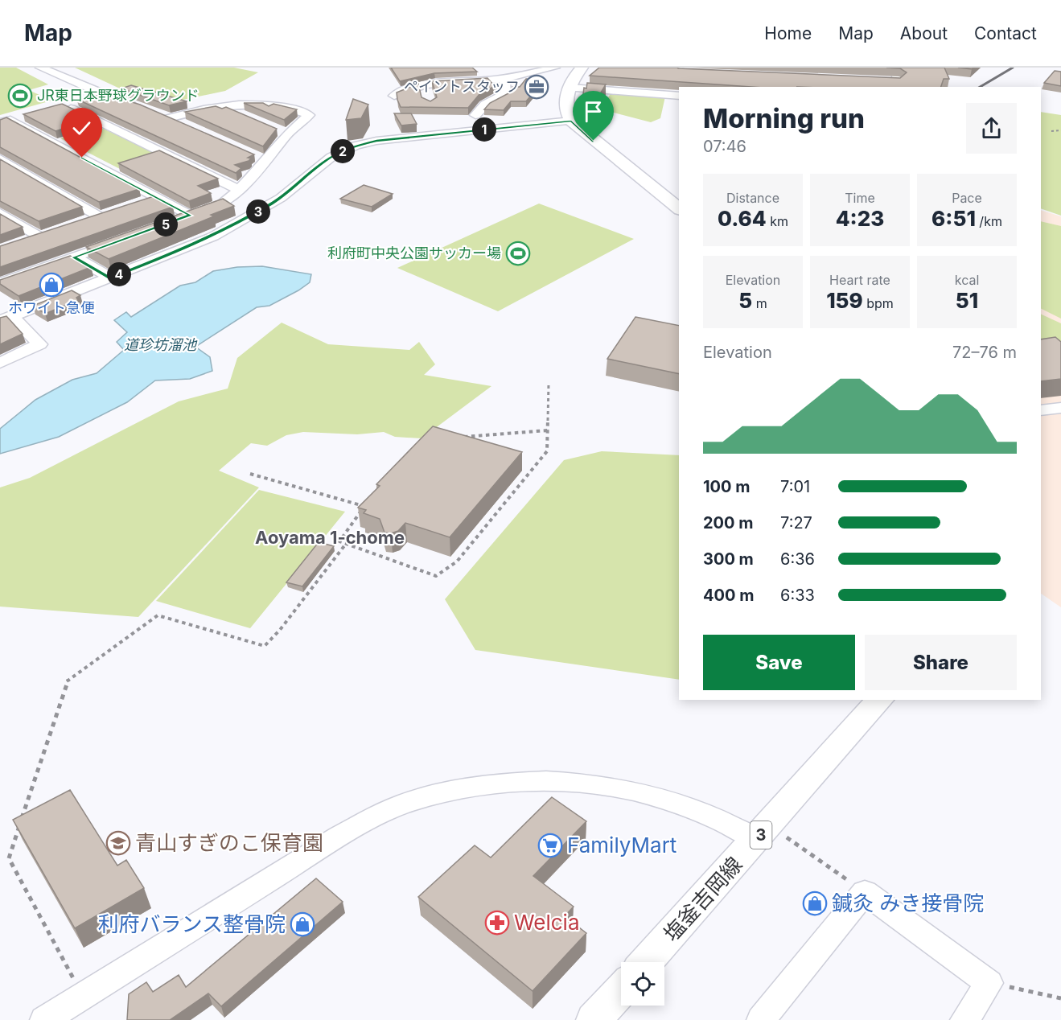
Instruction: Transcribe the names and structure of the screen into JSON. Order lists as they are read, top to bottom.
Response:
{
  "streets": {
    "main road": ["3", "塩釜吉岡線"]
  },
  "districts": ["Aoyama 1-chome"],
  "water": ["道珍坊溜池"],
  "places": {
    "office": ["ペイントスタッフ"],
    "sports": ["JR東日本野球グラウンド", "利府町中央公園サッカー場"],
    "shop": ["ホワイト急便", "鍼灸 みき接骨院", "利府バランス整骨院"],
    "school or university": ["青山すぎのこ保育園"],
    "supermarket": ["FamilyMart"],
    "pharmacy": ["Welcia"]
  },
  "page": {
    "header": "Map",
    "nav": [
      "Home",
      "Map",
      "About",
      "Contact"
    ],
    "heading": ["Morning run", "07:46"],
    "pins": [
      "1",
      "2",
      "3",
      "5",
      "4"
    ],
    "stats": [
      ["Distance", "0.64 km"],
      ["Time", "4:23"],
      ["Pace", "6:51 /km"],
      ["Elevation", "5 m"],
      ["Heart rate", "159 bpm"],
      ["kcal", "51"]
    ],
    "chart": ["Elevation", "72–76 m"],
    "list": [
      {
        "name": "100 m",
        "note": "7:01"
      },
      {
        "name": "200 m",
        "note": "7:27"
      },
      {
        "name": "300 m",
        "note": "6:36"
      },
      {
        "name": "400 m",
        "note": "6:33"
      }
    ],
    "buttons": ["Save", "Share"]
  }
}
